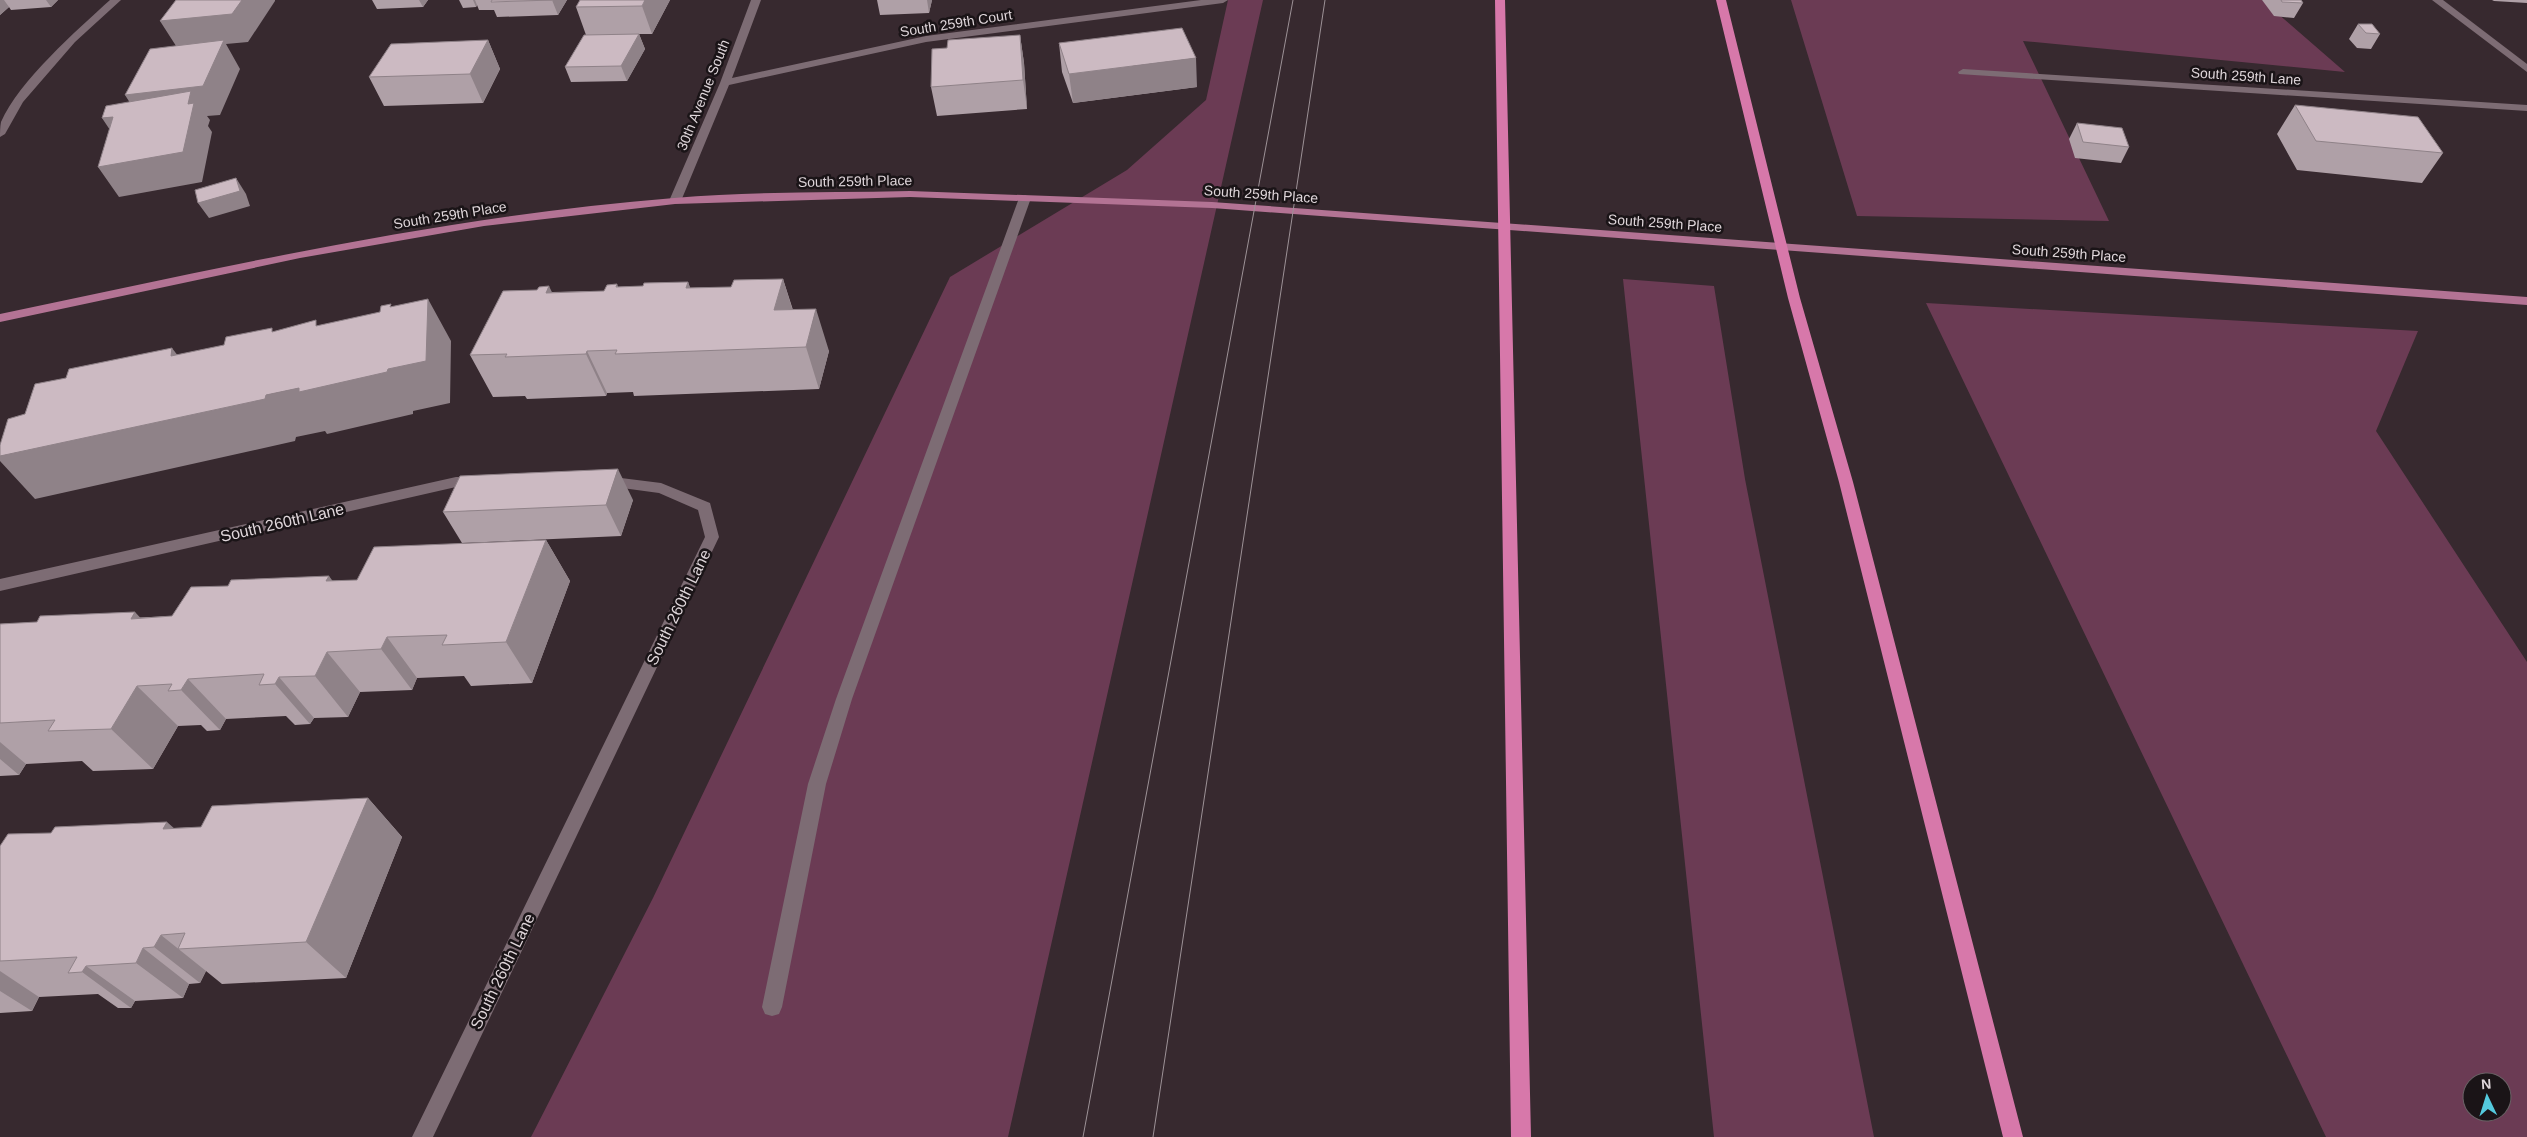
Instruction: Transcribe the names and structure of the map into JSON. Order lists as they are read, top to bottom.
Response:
{
  "streets": {
    "main road": ["South 259th Place"],
    "street": [
      "South 259th Court",
      "South 259th Lane",
      "30th Avenue South",
      "South 260th Lane"
    ]
  },
  "crossings": [
    ["South 259th Court", "30th Avenue South"],
    ["30th Avenue South", "South 259th Place"]
  ],
  "north": "top"
}
